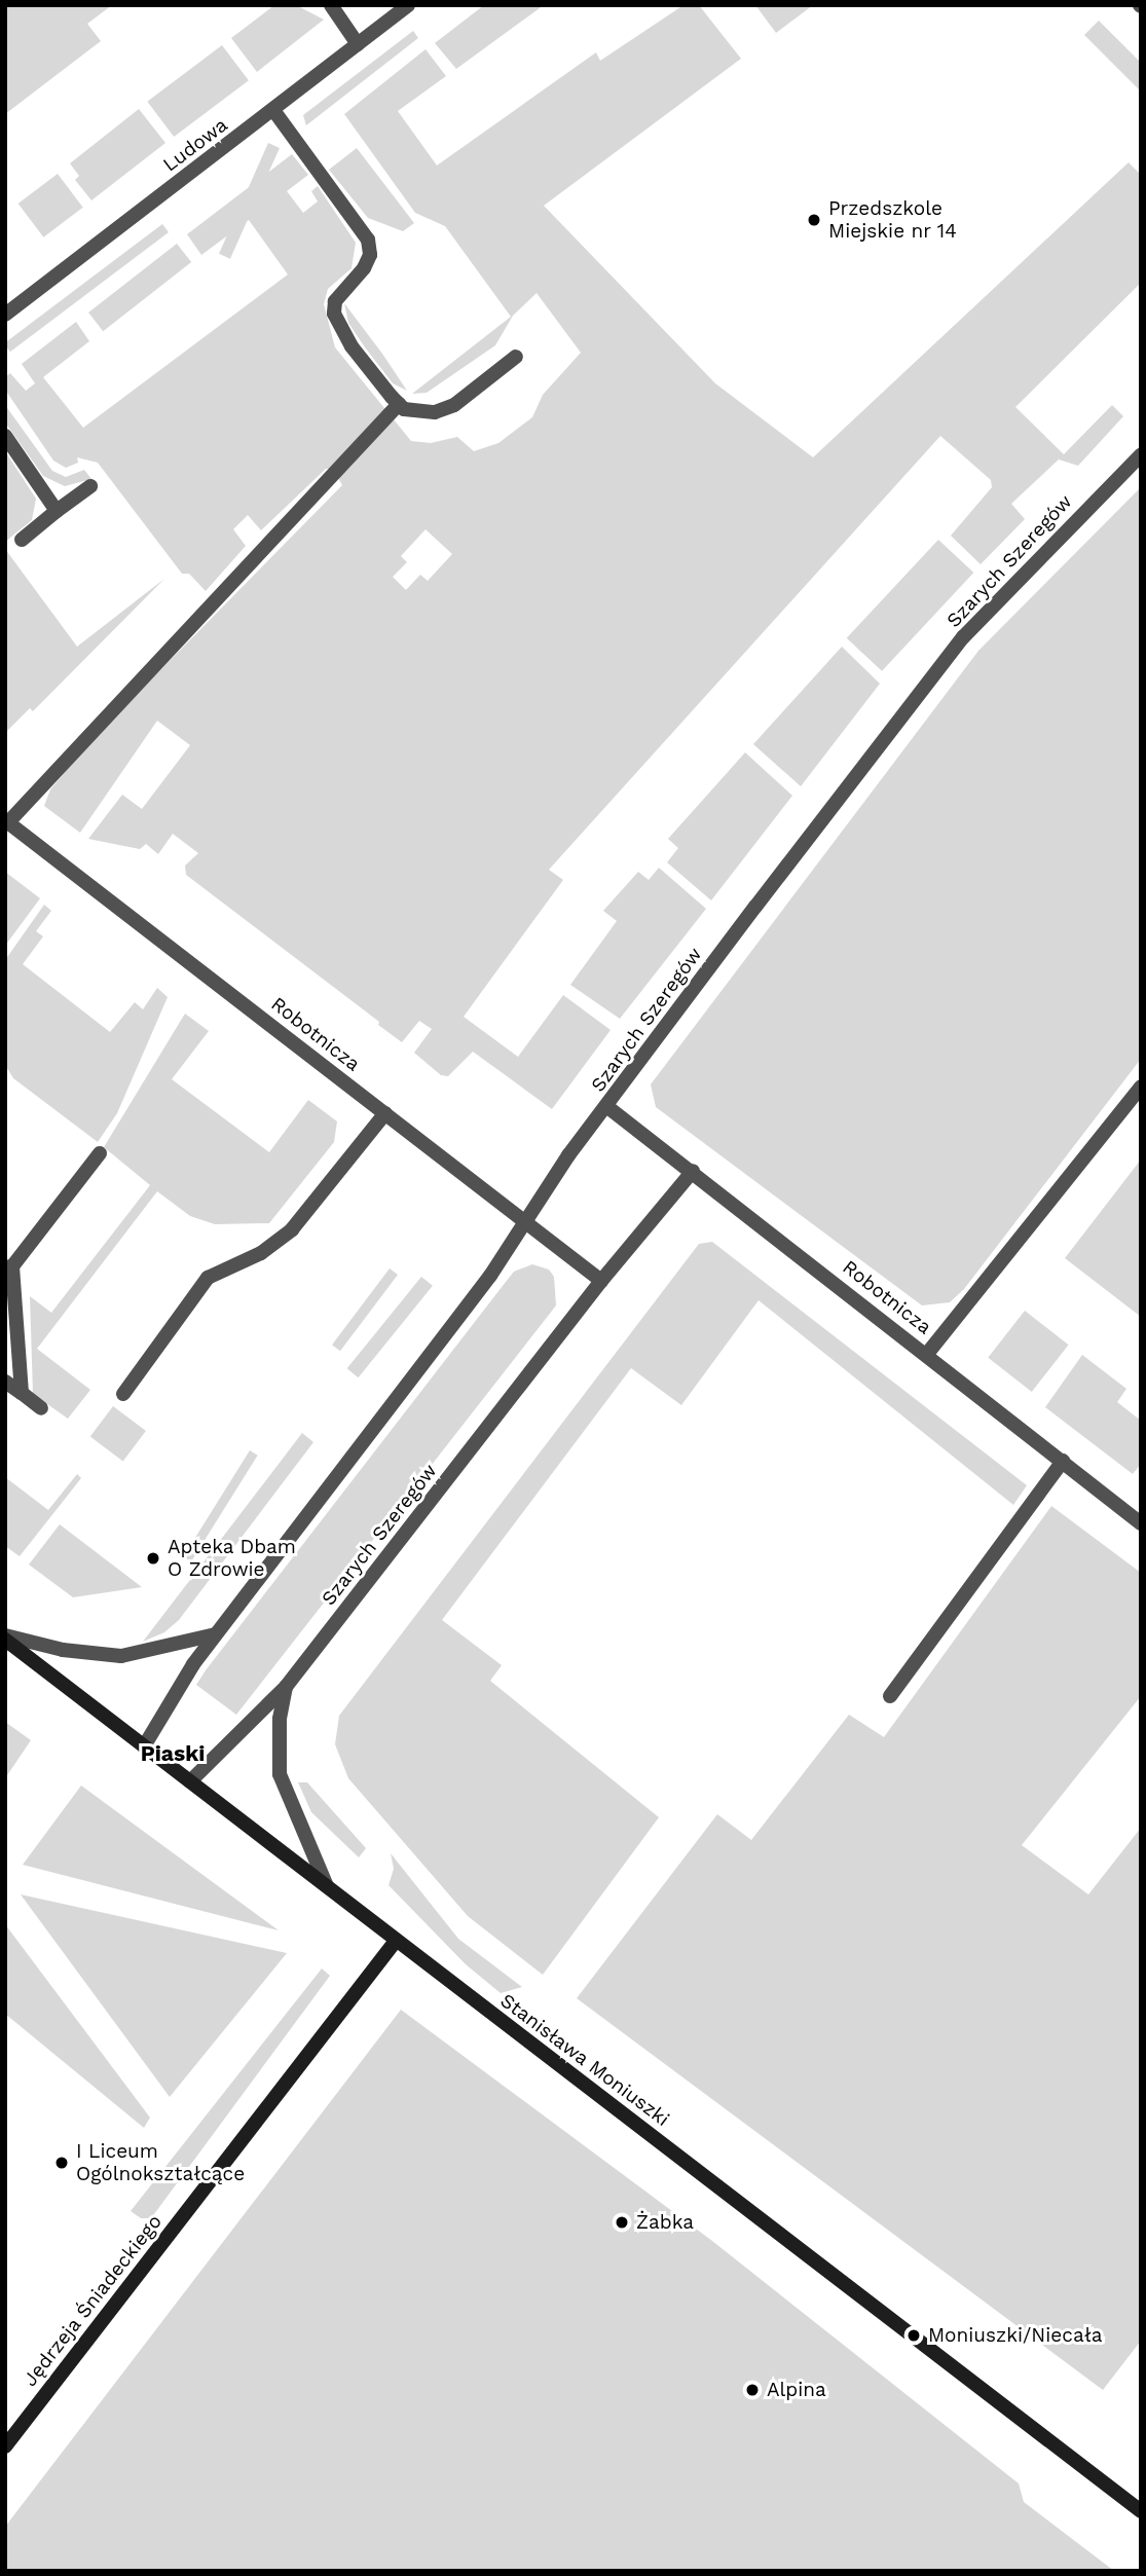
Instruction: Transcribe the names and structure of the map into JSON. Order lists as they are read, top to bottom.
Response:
{
  "streets": {
    "street": [
      "Ludowa",
      "Szarych Szeregów",
      "Robotnicza",
      "Stanisława Moniuszki",
      "Jędrzeja Śniadeckiego"
    ]
  },
  "crossings": [
    ["Szarych Szeregów", "Robotnicza"],
    ["Szarych Szeregów", "Stanisława Moniuszki"],
    ["Stanisława Moniuszki", "Jędrzeja Śniadeckiego"]
  ],
  "districts": ["Piaski"],
  "places": [
    "Przedszkole Miejskie nr 14",
    "Apteka Dbam O Zdrowie",
    "I Liceum Ogólnokształcące",
    "Żabka",
    "Moniuszki/Niecała",
    "Alpina"
  ]
}
